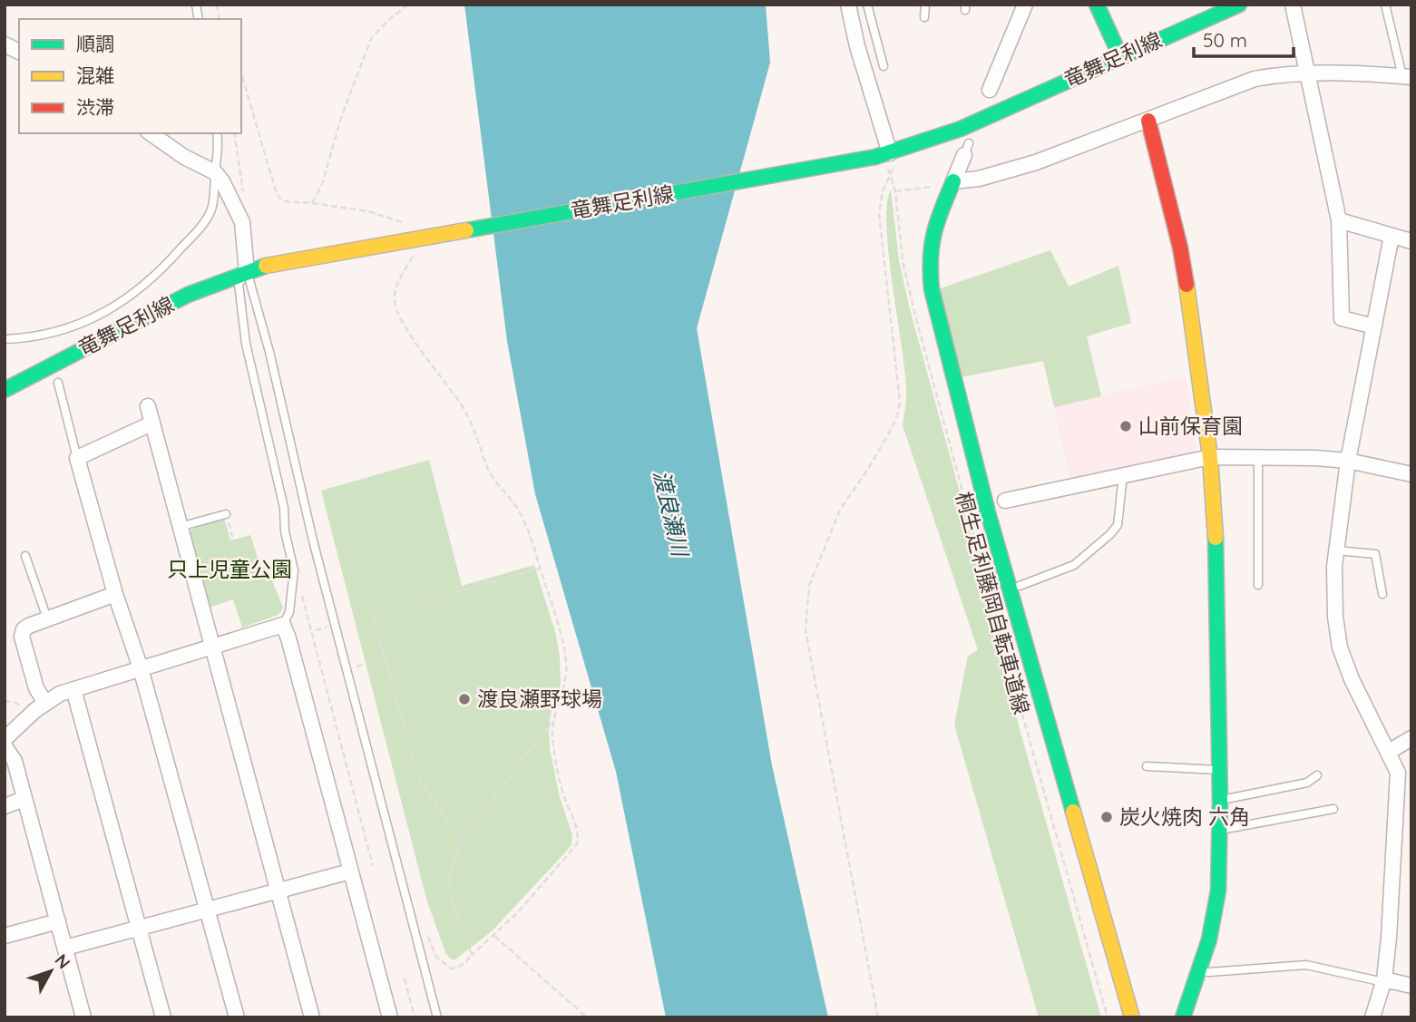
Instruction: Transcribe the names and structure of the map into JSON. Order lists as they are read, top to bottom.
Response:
{
  "streets": {
    "street": ["竜舞足利線"],
    "path": ["桐生足利藤岡自転車道線"]
  },
  "water": ["渡良瀬川"],
  "parks": ["只上児童公園"],
  "places": ["山前保育園", "渡良瀬野球場", "炭火焼肉 六角"],
  "legend": ["順調", "混雑", "渋滞"],
  "scale_bar": "50 m",
  "north": "top right"
}
